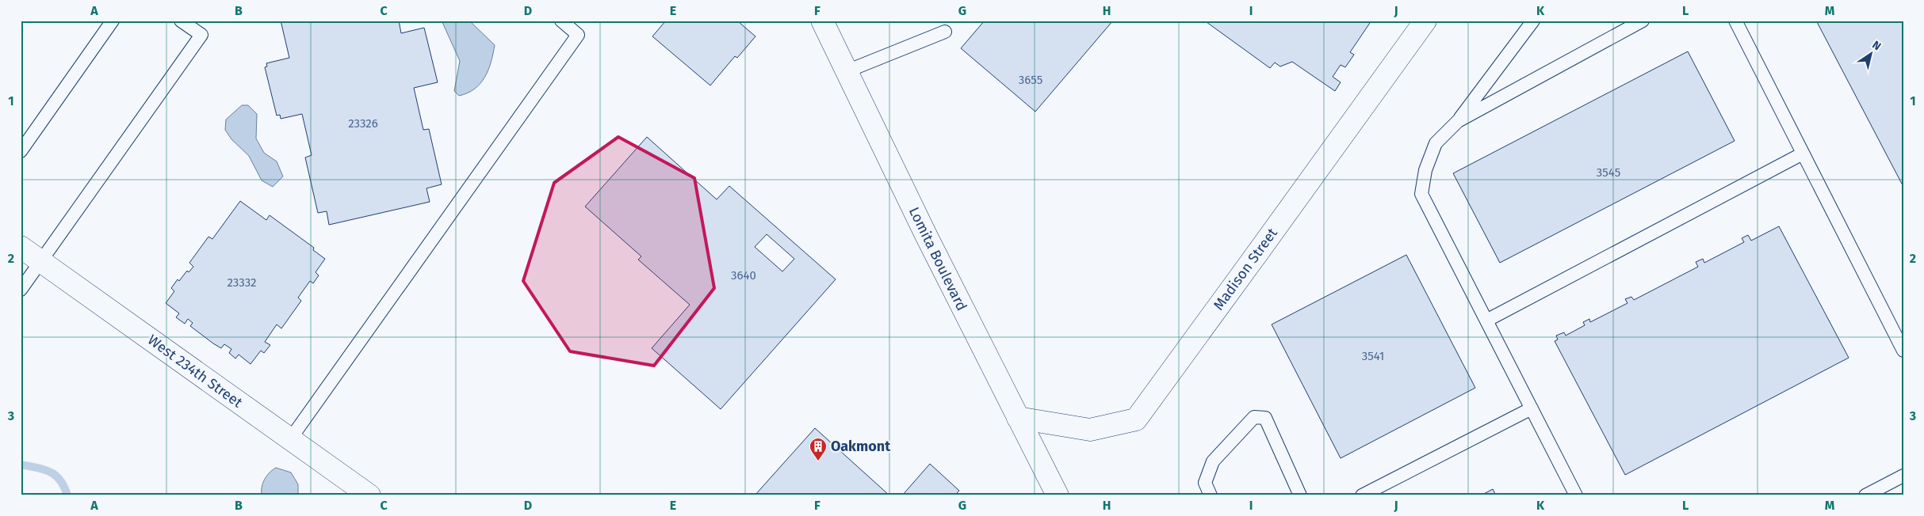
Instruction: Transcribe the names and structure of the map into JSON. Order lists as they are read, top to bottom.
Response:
{
  "streets": {
    "street": ["Lomita Boulevard", "Madison Street", "West 234th Street"]
  },
  "crossings": [
    ["Lomita Boulevard", "Madison Street"]
  ],
  "places": {
    "building": ["Oakmont"]
  },
  "house_numbers": [
    "3655",
    "23326",
    "3545",
    "3640",
    "23332",
    "3541"
  ],
  "north": "top right",
  "grid": {
    "columns": [
      "A",
      "B",
      "C",
      "D",
      "E",
      "F",
      "G",
      "H",
      "I",
      "J",
      "K",
      "L",
      "M"
    ],
    "rows": ["1", "2", "3"]
  }
}
